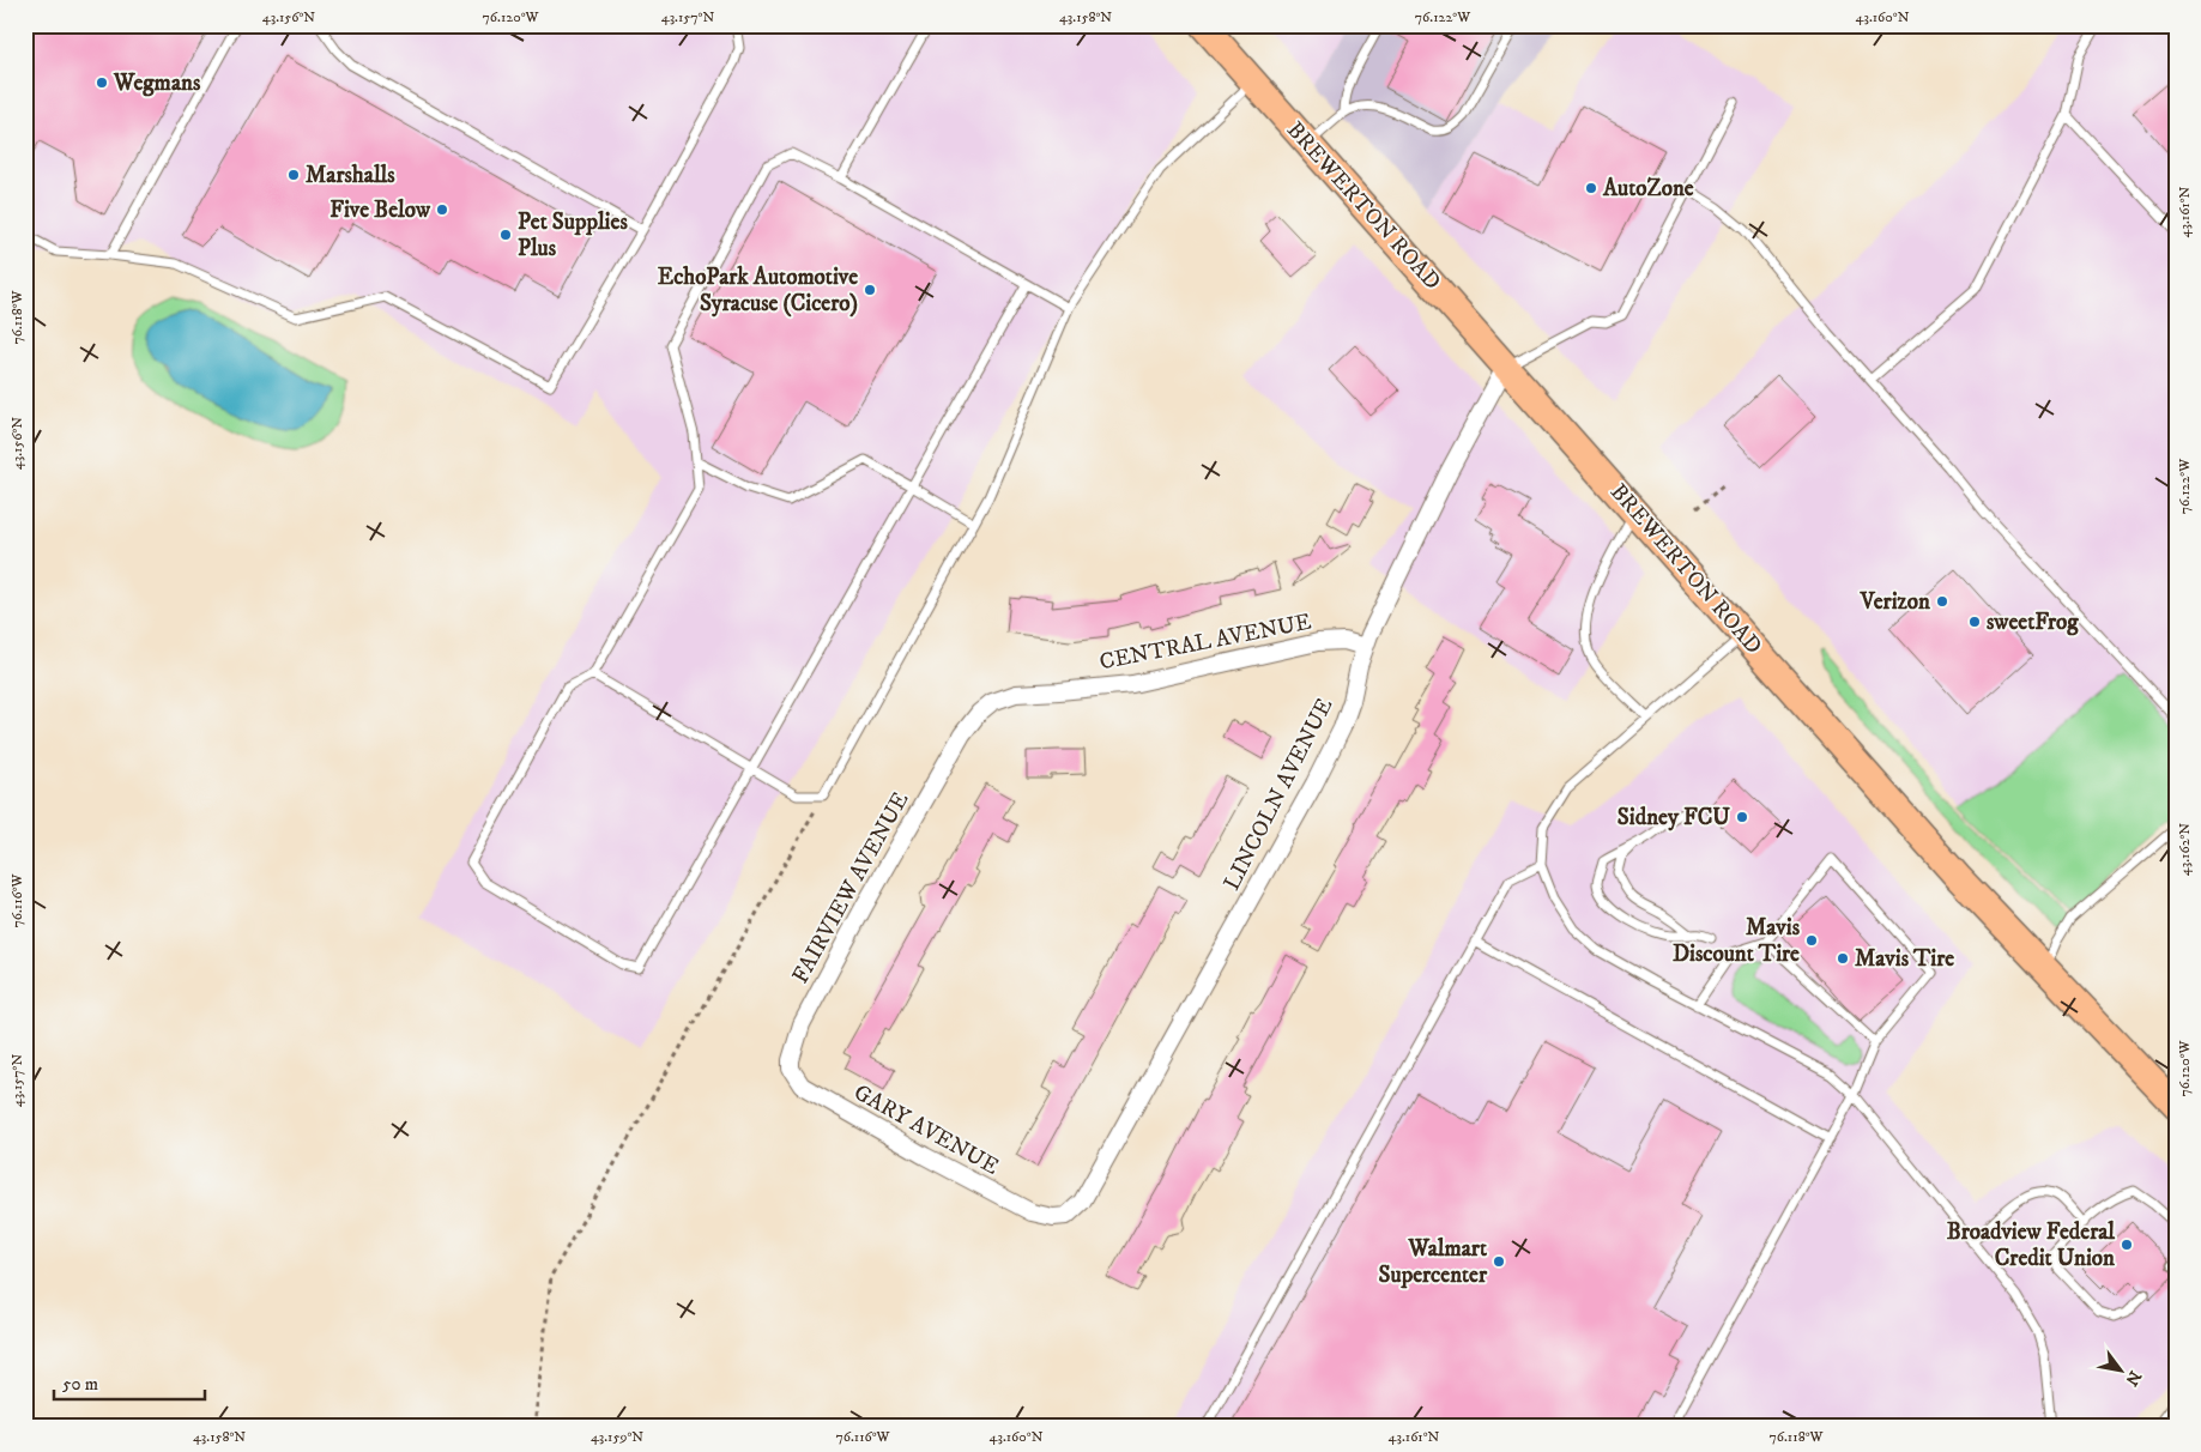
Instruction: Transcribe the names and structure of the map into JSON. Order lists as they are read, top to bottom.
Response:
{
  "streets": {
    "main road": ["BREWERTON ROAD"],
    "street": [
      "CENTRAL AVENUE",
      "LINCOLN AVENUE",
      "FAIRVIEW AVENUE",
      "GARY AVENUE"
    ]
  },
  "crossings": [
    ["BREWERTON ROAD", "LINCOLN AVENUE"],
    ["CENTRAL AVENUE", "LINCOLN AVENUE"],
    ["CENTRAL AVENUE", "FAIRVIEW AVENUE"],
    ["LINCOLN AVENUE", "GARY AVENUE"],
    ["FAIRVIEW AVENUE", "GARY AVENUE"]
  ],
  "places": [
    "Wegmans",
    "Marshalls",
    "AutoZone",
    "Five Below",
    "Pet Supplies Plus",
    "EchoPark Automotive Syracuse (Cicero)",
    "Verizon",
    "sweetFrog",
    "Sidney FCU",
    "Mavis Discount Tire",
    "Mavis Tire",
    "Broadview Federal Credit Union",
    "Walmart Supercenter"
  ],
  "scale_bar": "50 m",
  "north": "bottom right",
  "coordinates": [
    "43.156°N",
    "76.120°W",
    "43.157°N",
    "43.158°N",
    "76.122°W",
    "43.160°N",
    "43.161°N",
    "76.118°W",
    "43.162°N",
    "76.116°W",
    "43.159°N"
  ]
}
